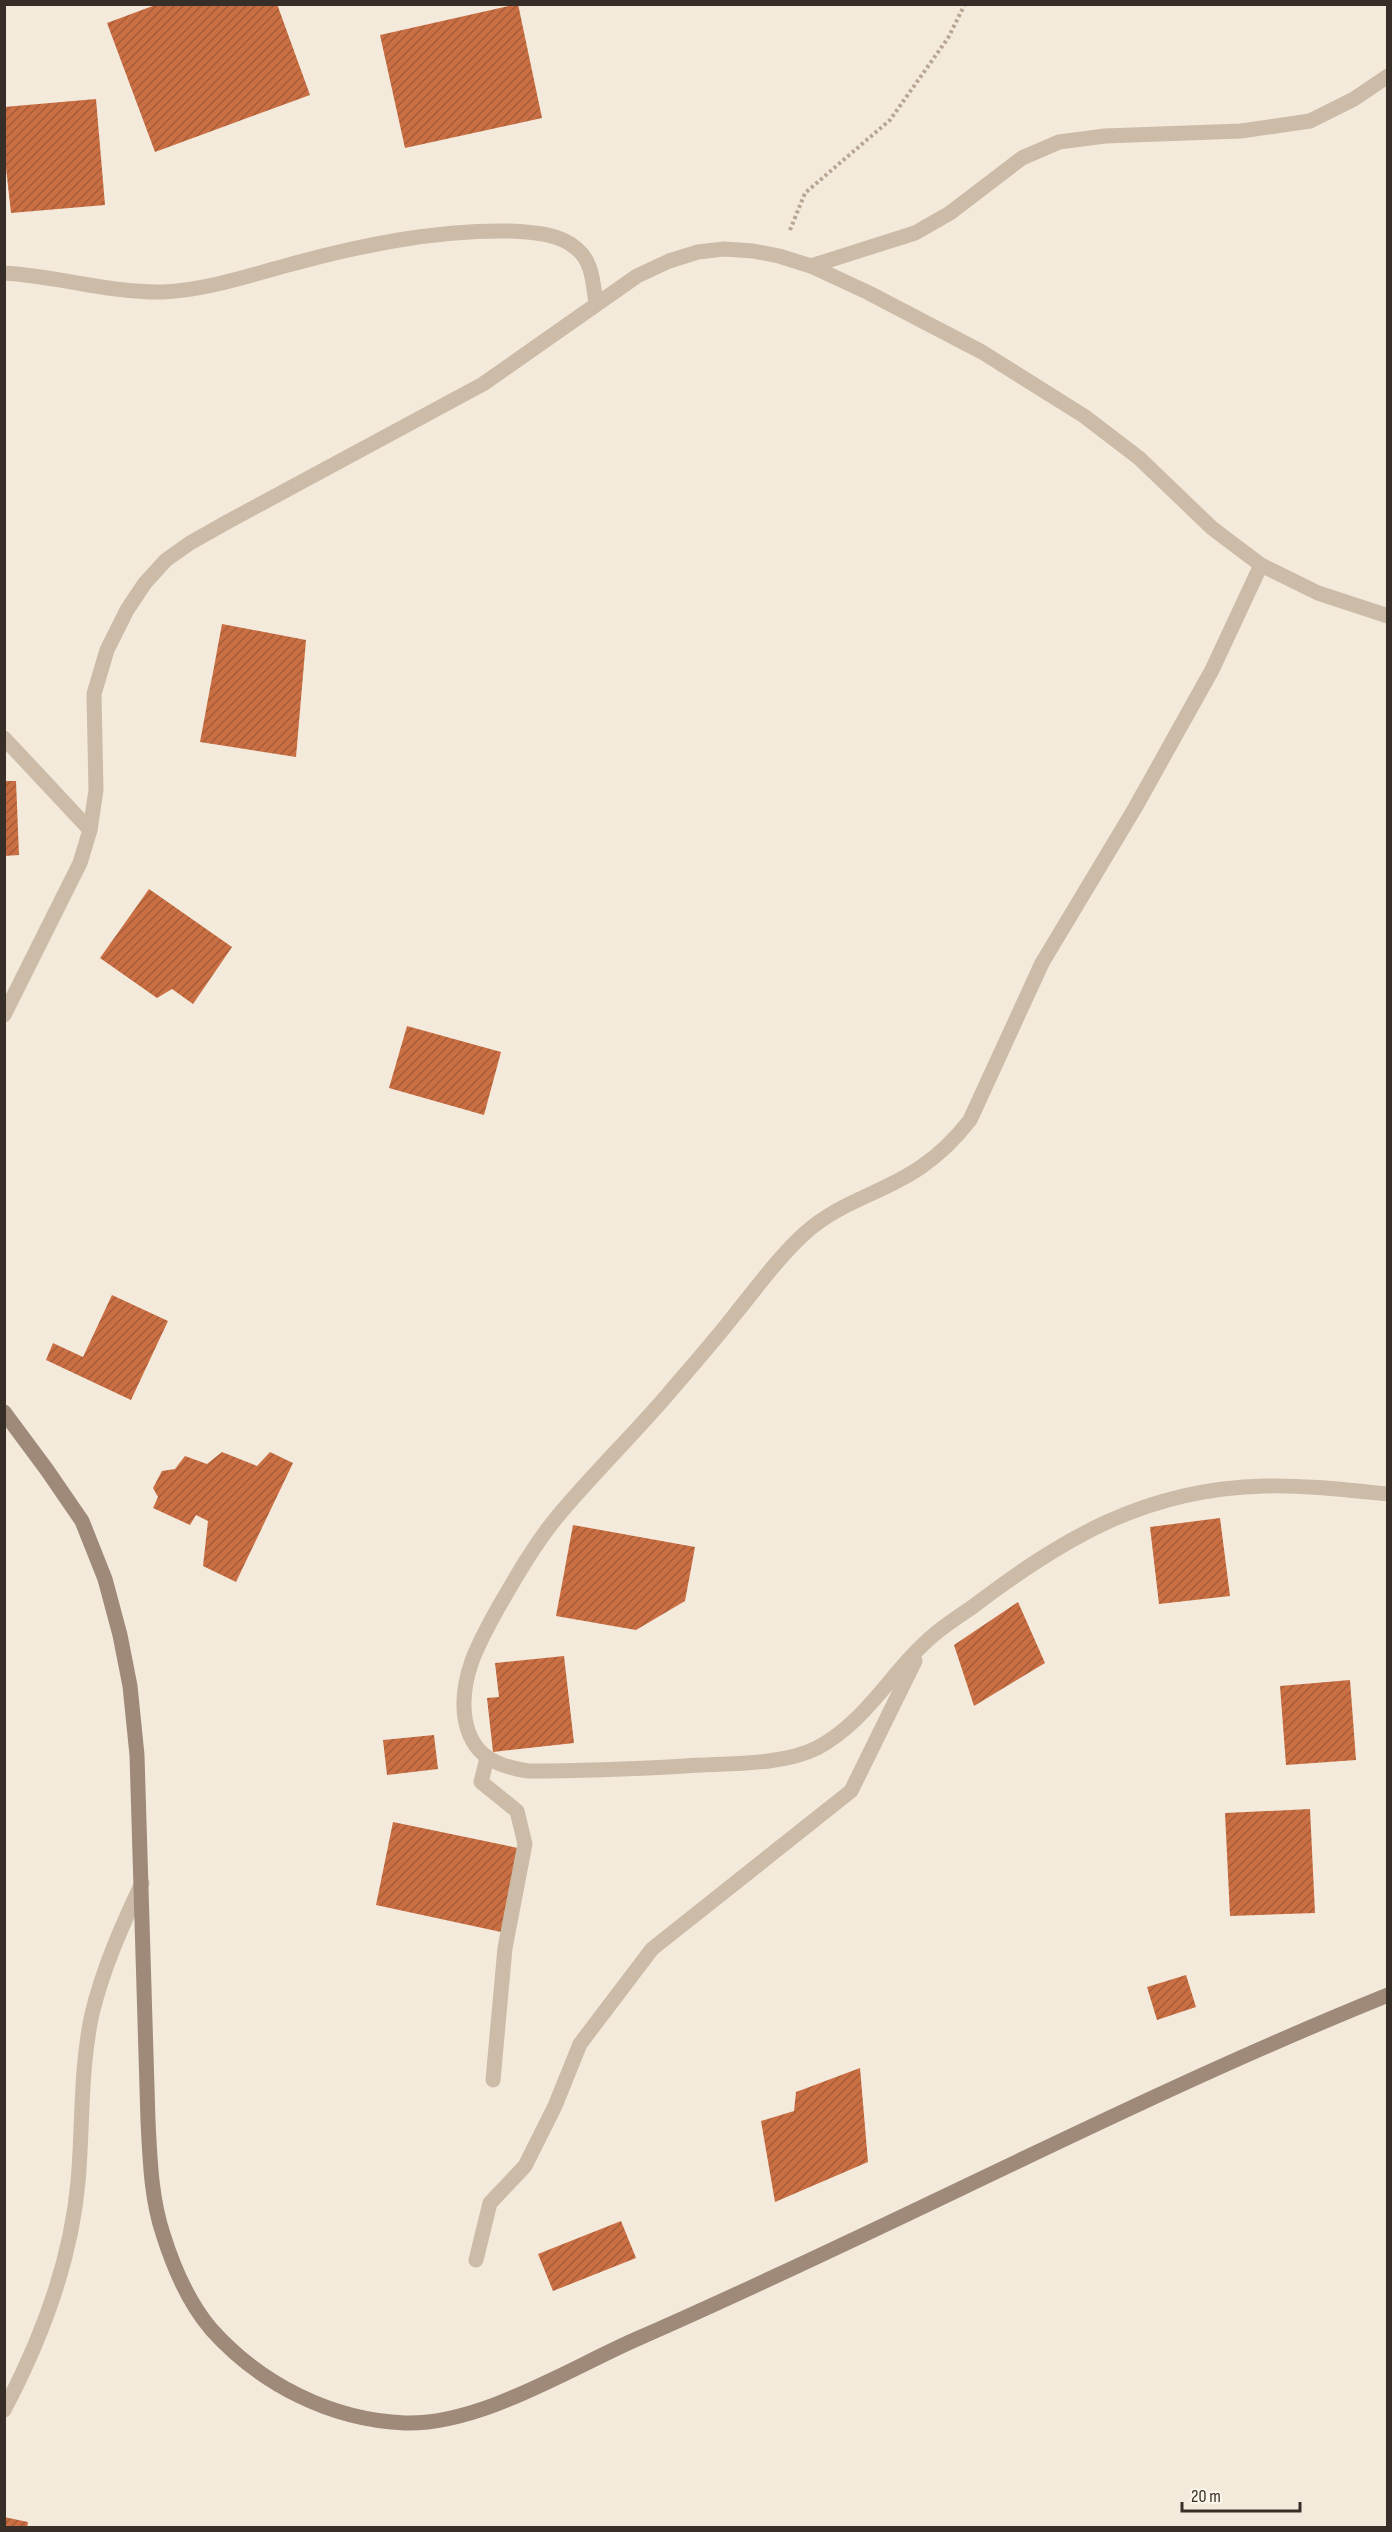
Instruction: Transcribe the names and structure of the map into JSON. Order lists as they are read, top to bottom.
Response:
{
  "scale_bar": "20 m"
}
